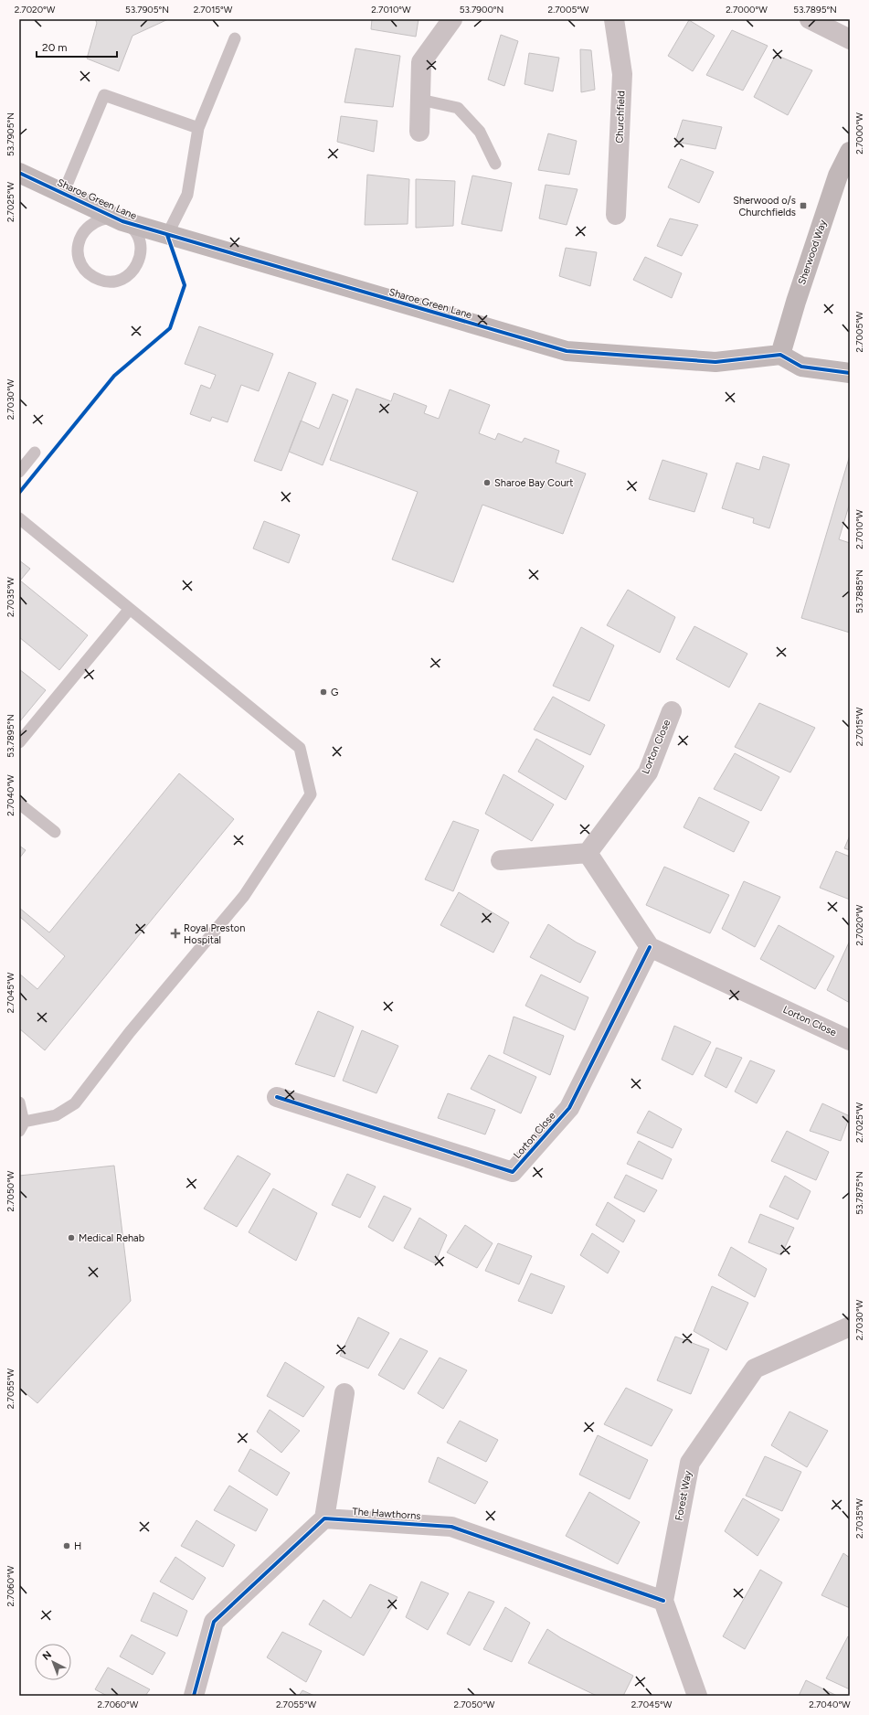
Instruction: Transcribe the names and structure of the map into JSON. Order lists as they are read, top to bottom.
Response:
{
  "streets": {
    "street": [
      "Churchfield",
      "Sharoe Green Lane",
      "Sherwood Way",
      "Lorton Close",
      "Forest Way",
      "The Hawthorns"
    ]
  },
  "crossings": [
    ["Sharoe Green Lane", "Sherwood Way"],
    ["Forest Way", "The Hawthorns"]
  ],
  "places": {
    "transit": ["Sherwood o/s Churchfields"],
    "other": [
      "Sharoe Bay Court",
      "G",
      "Medical Rehab",
      "H"
    ],
    "health": ["Royal Preston Hospital"]
  },
  "scale_bar": "20 m",
  "north": "top left",
  "coordinates": [
    "2.7020°W",
    "53.7905°N",
    "2.7015°W",
    "2.7010°W",
    "53.7900°N",
    "2.7005°W",
    "2.7000°W",
    "53.7895°N",
    "2.7025°W",
    "2.7030°W",
    "53.7885°N",
    "2.7035°W",
    "2.7040°W",
    "2.7045°W",
    "2.7050°W",
    "53.7875°N",
    "2.7055°W",
    "2.7060°W"
  ]
}
